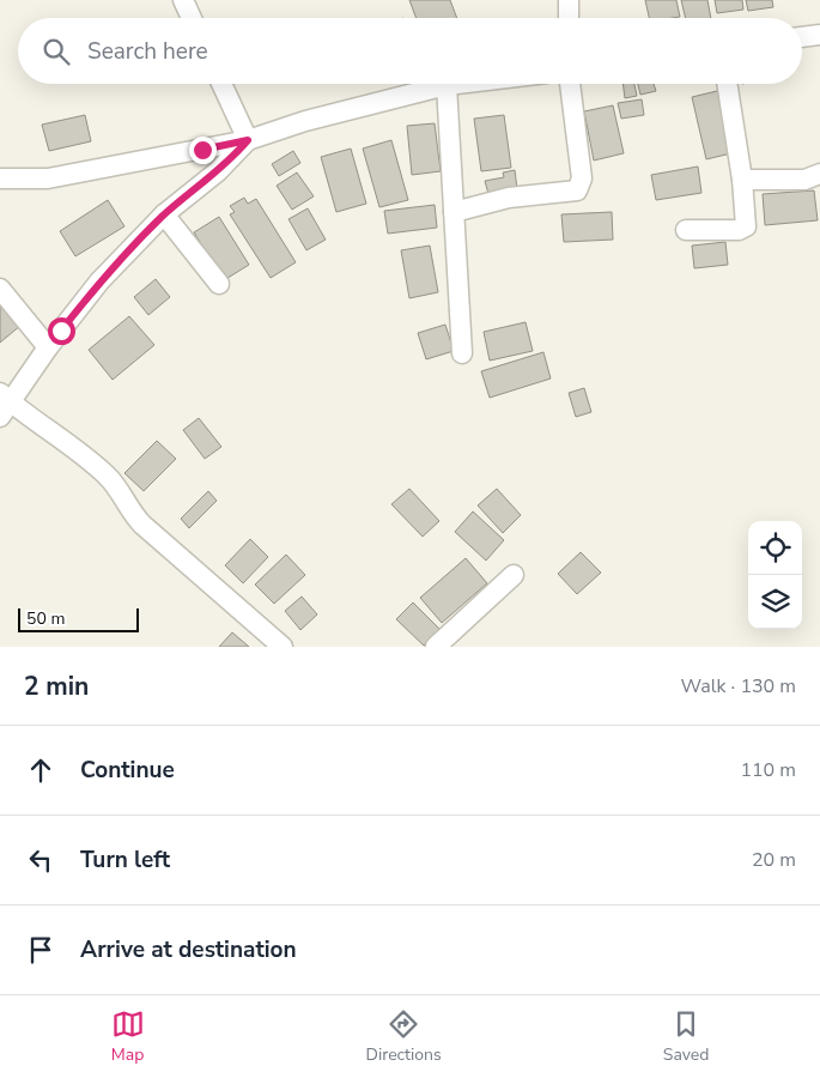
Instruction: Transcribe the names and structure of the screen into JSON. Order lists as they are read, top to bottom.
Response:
{
  "scale_bar": "50 m",
  "page": {
    "search": "Search here",
    "scale": "50 m",
    "heading": ["2 min", "Walk · 130 m"],
    "list": [
      ["Continue", "110 m"],
      ["Turn left", "20 m"],
      "Arrive at destination"
    ],
    "nav": ["Map", "Directions", "Saved"]
  }
}
